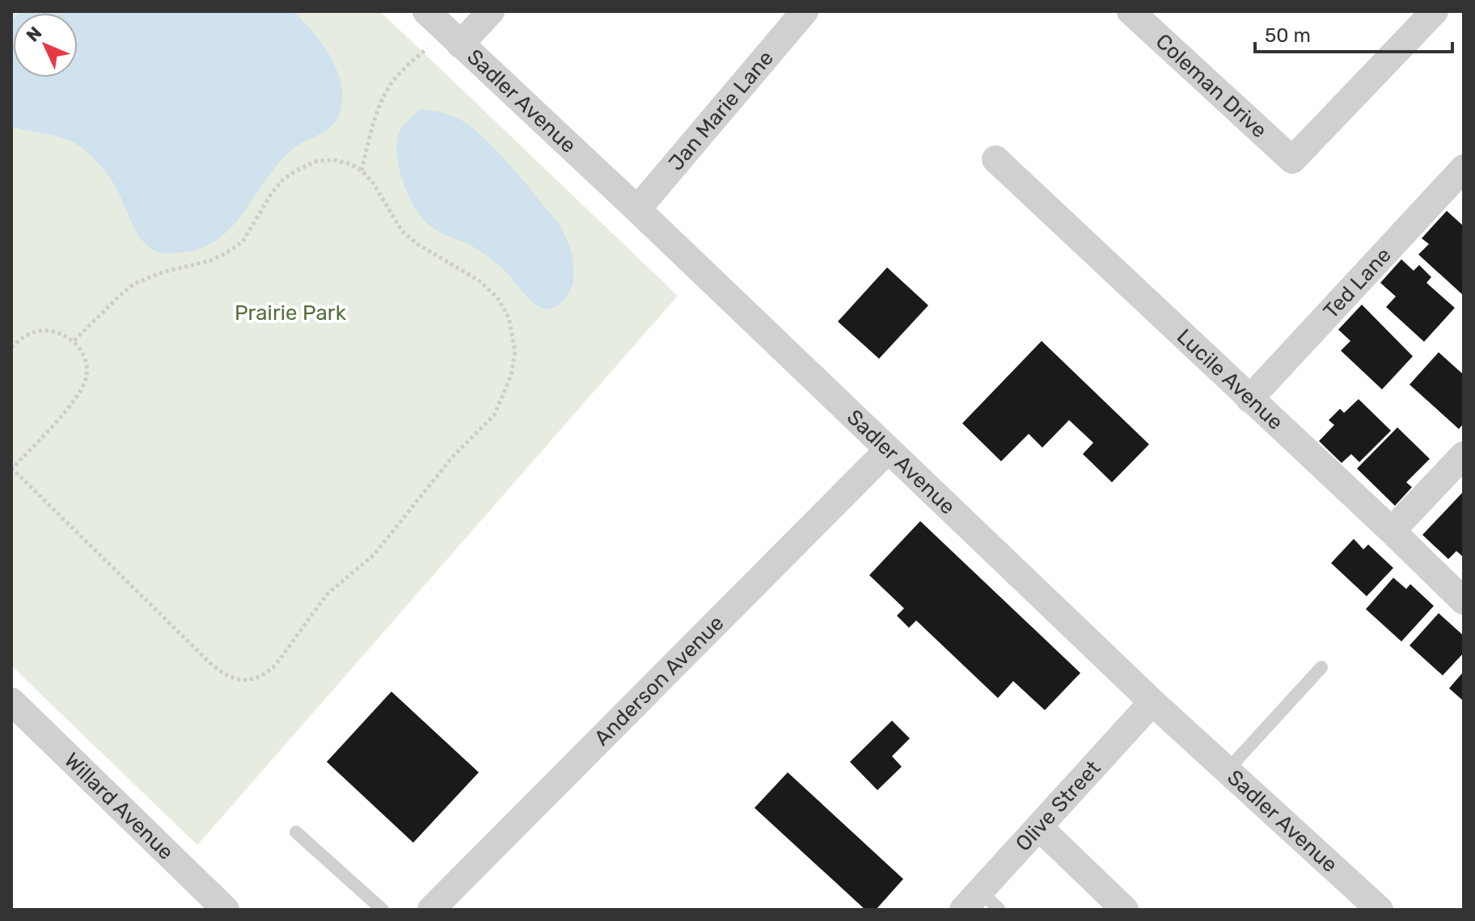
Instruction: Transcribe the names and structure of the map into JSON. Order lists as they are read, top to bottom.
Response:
{
  "streets": {
    "street": [
      "Coleman Drive",
      "Sadler Avenue",
      "Jan Marie Lane",
      "Ted Lane",
      "Lucile Avenue",
      "Anderson Avenue",
      "Willard Avenue",
      "Olive Street"
    ]
  },
  "crossings": [
    ["Sadler Avenue", "Jan Marie Lane"],
    ["Sadler Avenue", "Anderson Avenue"],
    ["Sadler Avenue", "Olive Street"],
    ["Ted Lane", "Lucile Avenue"]
  ],
  "parks": ["Prairie Park"],
  "scale_bar": "50 m",
  "north": "top left"
}
